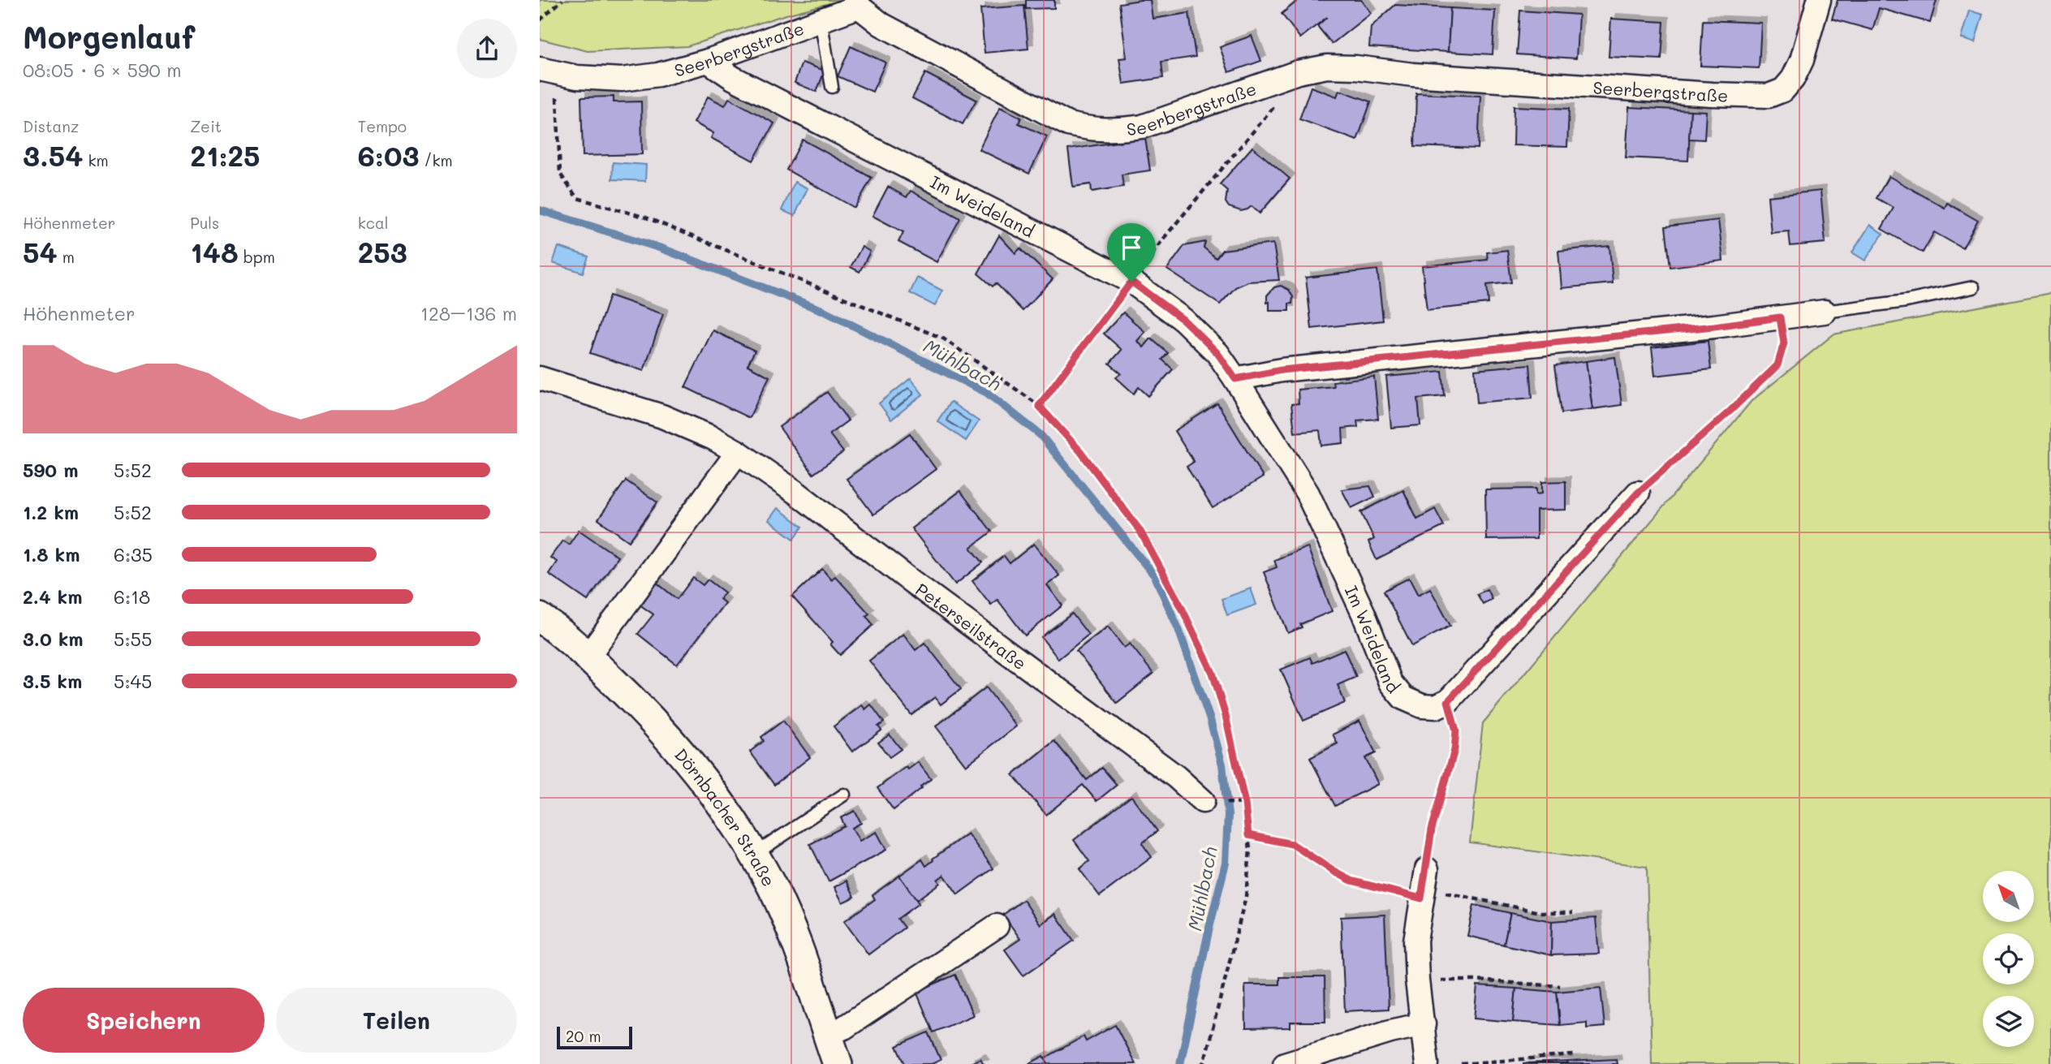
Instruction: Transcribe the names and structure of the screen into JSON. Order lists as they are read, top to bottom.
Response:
{
  "streets": {
    "street": [
      "Seerbergstraße",
      "Im Weideland",
      "Peterseilstraße",
      "Dörnbacher Straße"
    ]
  },
  "crossings": [
    ["Seerbergstraße", "Im Weideland"]
  ],
  "water": ["Mühlbach"],
  "scale_bar": "20 m",
  "north": "top left",
  "page": {
    "heading": ["Morgenlauf", "08:05 · 6 × 590 m"],
    "stats": [
      ["Distanz", "3.54 km"],
      ["Zeit", "21:25"],
      ["Tempo", "6:03 /km"],
      ["Höhenmeter", "54 m"],
      ["Puls", "148 bpm"],
      ["kcal", "253"]
    ],
    "chart": ["Höhenmeter", "128–136 m"],
    "list": [
      {
        "name": "590 m",
        "note": "5:52"
      },
      {
        "name": "1.2 km",
        "note": "5:52"
      },
      {
        "name": "1.8 km",
        "note": "6:35"
      },
      {
        "name": "2.4 km",
        "note": "6:18"
      },
      {
        "name": "3.0 km",
        "note": "5:55"
      },
      {
        "name": "3.5 km",
        "note": "5:45"
      }
    ],
    "buttons": ["Speichern", "Teilen"],
    "scale": "20 m"
  }
}
